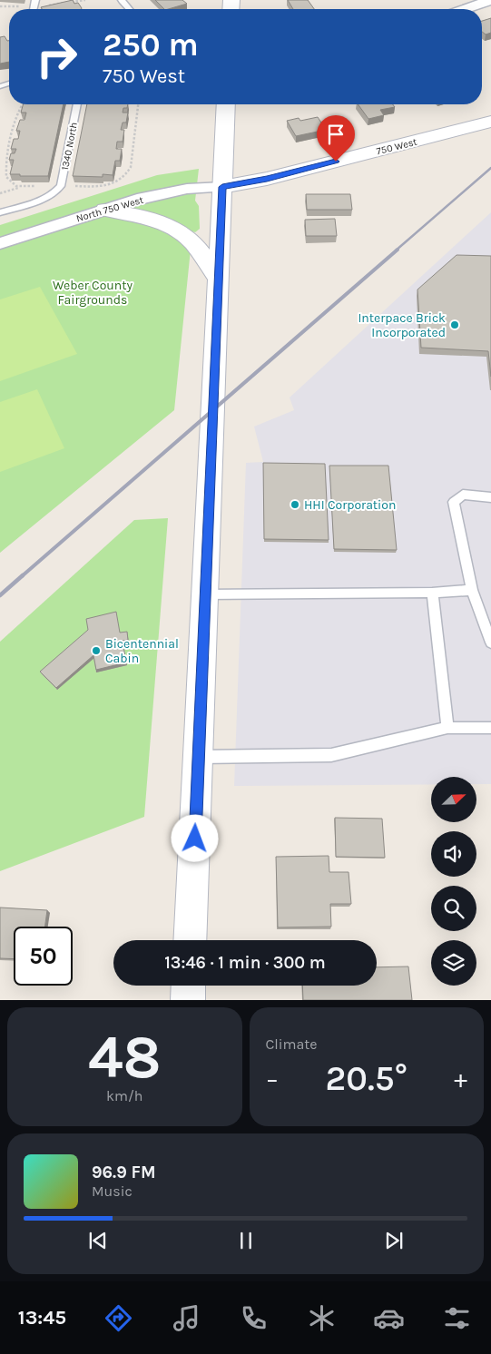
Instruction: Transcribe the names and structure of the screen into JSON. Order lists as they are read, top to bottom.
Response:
{
  "streets": {
    "main road": ["750 West"],
    "street": ["North 750 West"],
    "lane": ["1340 North"]
  },
  "crossings": [
    ["750 West", "North 750 West"]
  ],
  "parks": ["Weber County Fairgrounds"],
  "places": ["Interpace Brick Incorporated", "HHI Corporation", "Bicentennial Cabin"],
  "north": "top right",
  "page": {
    "turn": ["250 m", "750 West"],
    "limit": "50",
    "trip": "13:46 · 1 min · 300 m",
    "tile": [
      ["48", "km/h"],
      "Climate"
    ],
    "heat": ["−", "20.5°", "+"],
    "song": ["96.9 FM", "Music"],
    "tabs": "13:45"
  }
}
